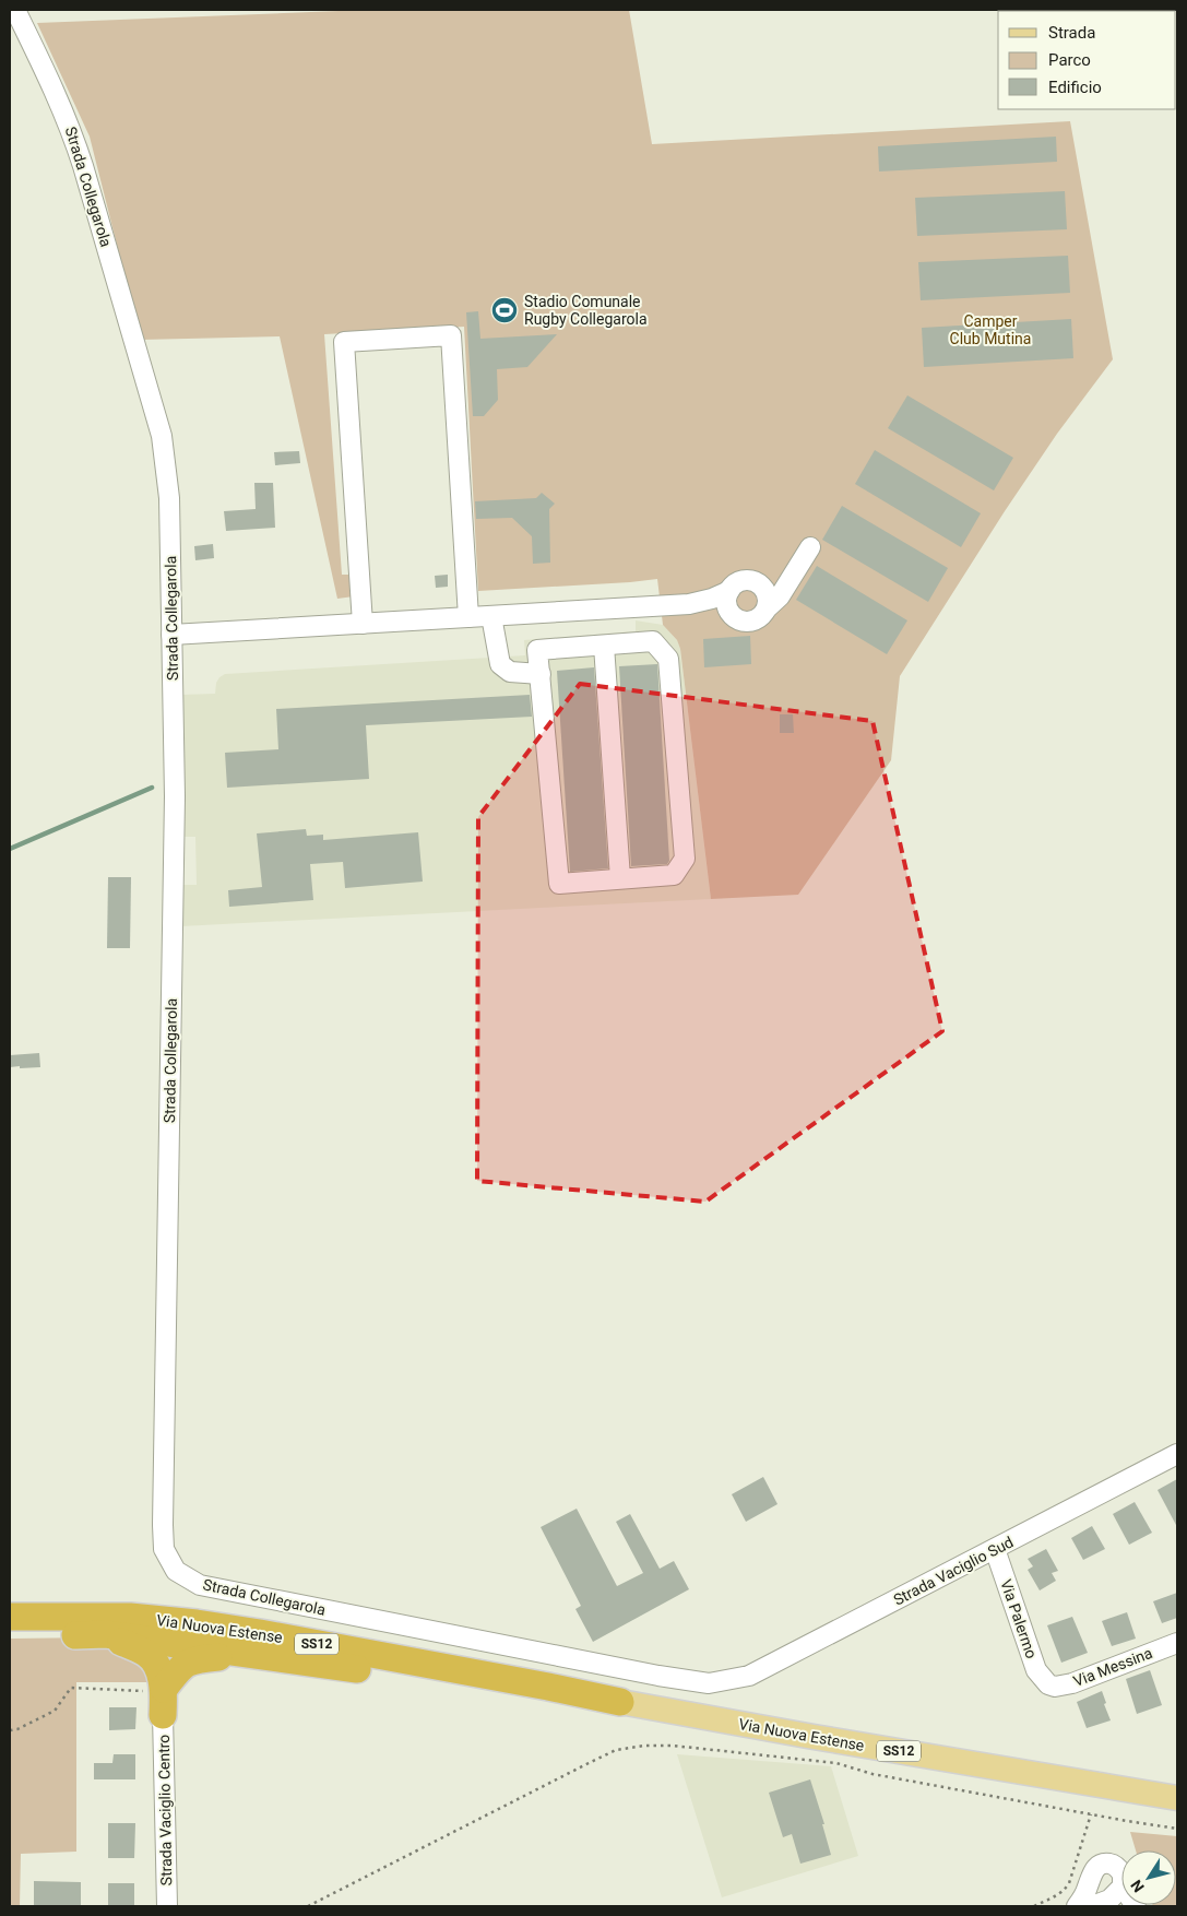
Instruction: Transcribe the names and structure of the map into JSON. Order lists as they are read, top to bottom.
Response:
{
  "streets": {
    "highway": ["Via Nuova Estense", "SS12"],
    "street": [
      "Strada Collegarola",
      "Strada Vaciglio Sud",
      "Via Palermo",
      "Via Messina",
      "Strada Vaciglio Centro"
    ]
  },
  "crossings": [
    ["Strada Collegarola", "Strada Vaciglio Sud"],
    ["Strada Vaciglio Sud", "Via Palermo"],
    ["Via Palermo", "Via Messina"]
  ],
  "parks": ["Camper Club Mutina"],
  "places": {
    "sports": ["Stadio Comunale Rugby Collegarola"]
  },
  "legend": ["Strada", "Parco", "Edificio"],
  "north": "bottom left"
}
